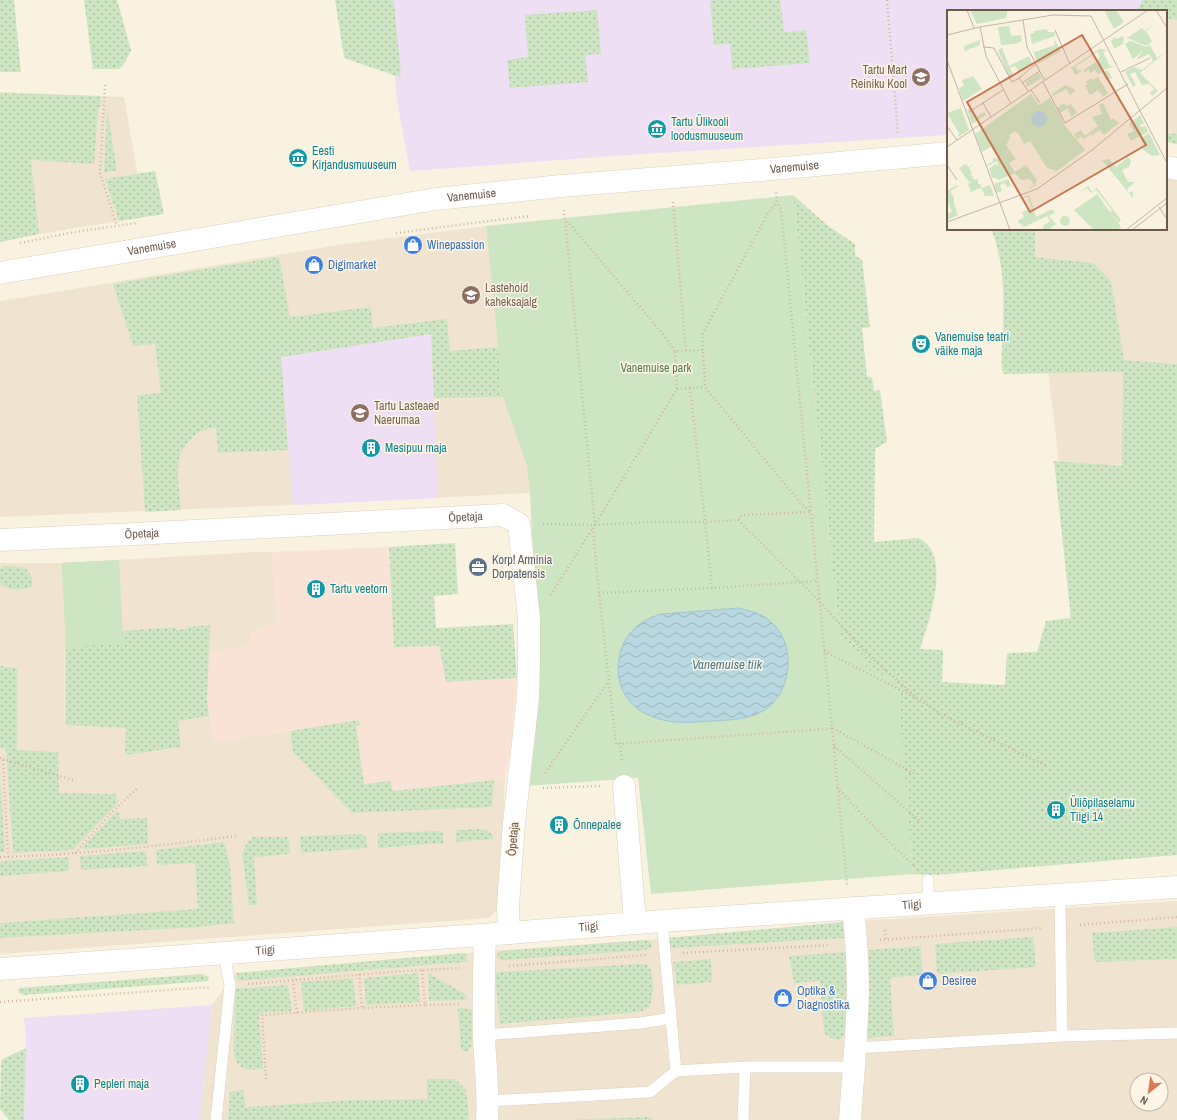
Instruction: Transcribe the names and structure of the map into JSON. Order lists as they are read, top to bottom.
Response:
{
  "streets": {
    "street": ["Vanemuise", "Õpetaja", "Tiigi"]
  },
  "crossings": [
    ["Õpetaja", "Tiigi"]
  ],
  "water": ["Vanemuise tiik"],
  "parks": ["Vanemuise park"],
  "places": {
    "school or university": ["Tartu Mart Reiniku Kool", "Lastehoid kaheksajalg", "Tartu Lasteaed Naerumaa"],
    "museum": ["Tartu Ülikooli loodusmuuseum", "Eesti Kirjandusmuuseum"],
    "shop": [
      "Winepassion",
      "Digimarket",
      "Desiree",
      "Optika & Diagnostika"
    ],
    "theatre": ["Vanemuise teatri väike maja"],
    "building": [
      "Mesipuu maja",
      "Tartu veetorn",
      "Üliõpilaselamu Tiigi 14",
      "Õnnepalee",
      "Pepleri maja"
    ],
    "office": ["Korp! Arminia Dorpatensis"]
  },
  "north": "bottom left"
}
